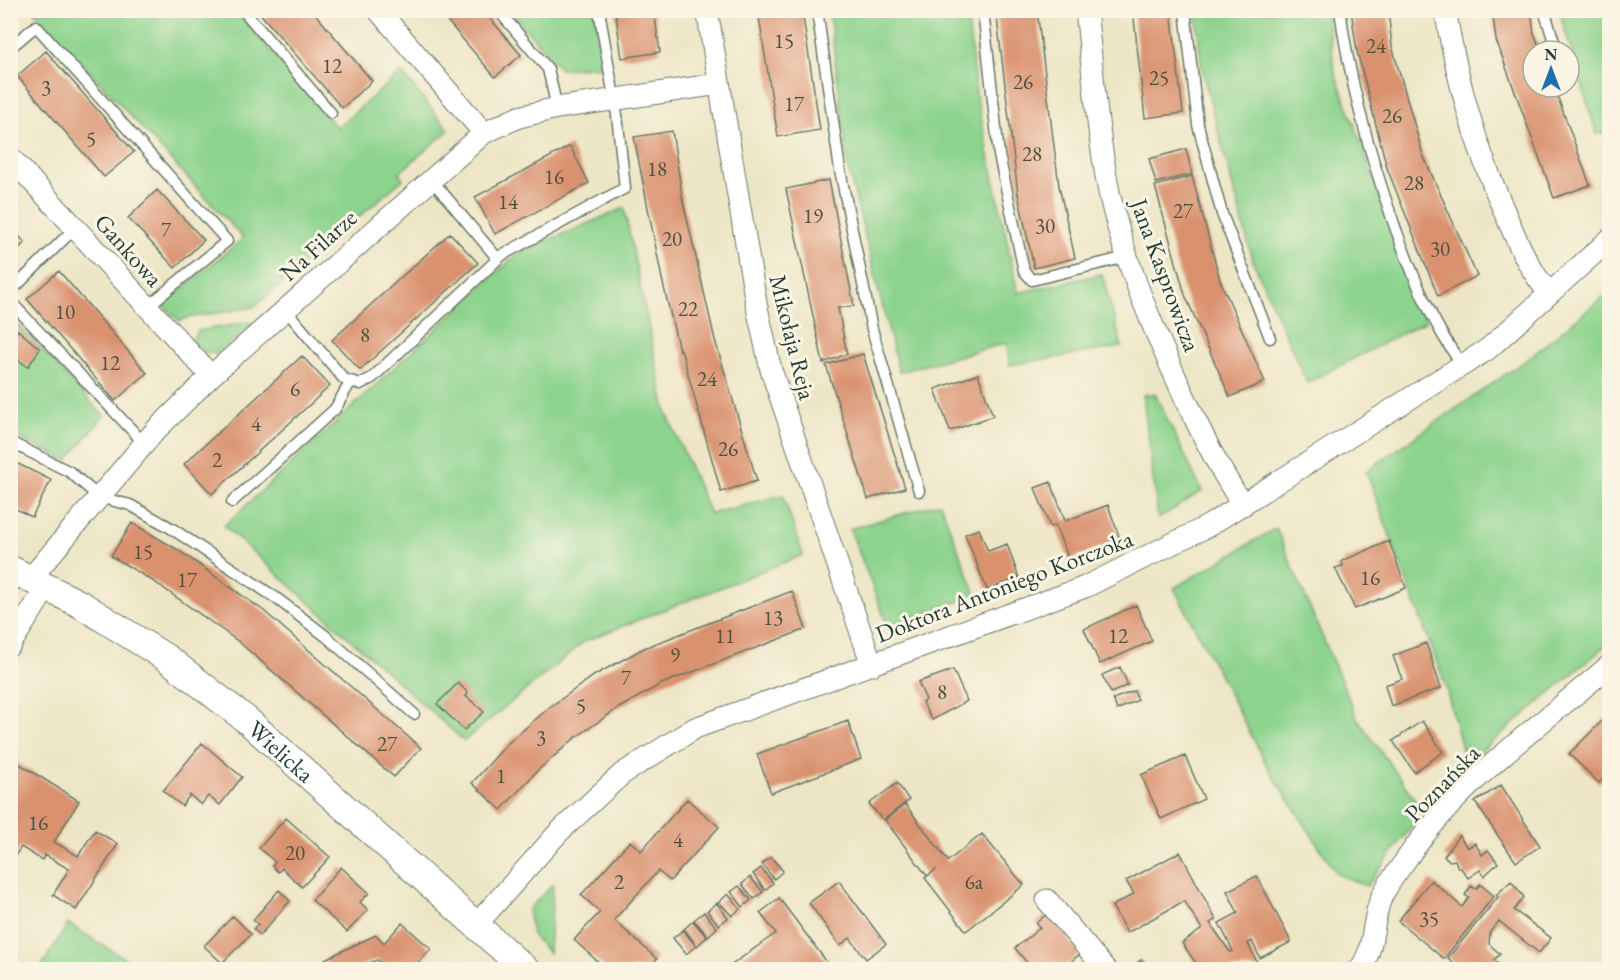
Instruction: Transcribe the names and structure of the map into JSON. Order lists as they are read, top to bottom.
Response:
{
  "streets": {
    "street": [
      "Na Filarze",
      "Gankowa",
      "Jana Kasprowicza",
      "Mikołaja Reja",
      "Doktora Antoniego Korczoka",
      "Wielicka",
      "Poznańska"
    ]
  },
  "crossings": [
    ["Na Filarze", "Gankowa"],
    ["Na Filarze", "Mikołaja Reja"],
    ["Na Filarze", "Wielicka"],
    ["Jana Kasprowicza", "Doktora Antoniego Korczoka"],
    ["Mikołaja Reja", "Doktora Antoniego Korczoka"],
    ["Doktora Antoniego Korczoka", "Wielicka"]
  ],
  "house_numbers": [
    "15",
    "24",
    "12",
    "25",
    "26",
    "3",
    "17",
    "26",
    "5",
    "28",
    "18",
    "16",
    "28",
    "14",
    "27",
    "19",
    "30",
    "7",
    "20",
    "30",
    "22",
    "10",
    "8",
    "12",
    "24",
    "6",
    "4",
    "26",
    "2",
    "15",
    "16",
    "17",
    "13",
    "11",
    "12",
    "9",
    "7",
    "8",
    "5",
    "3",
    "27",
    "1",
    "16",
    "4",
    "20",
    "2",
    "6a",
    "35"
  ],
  "north": "top"
}
